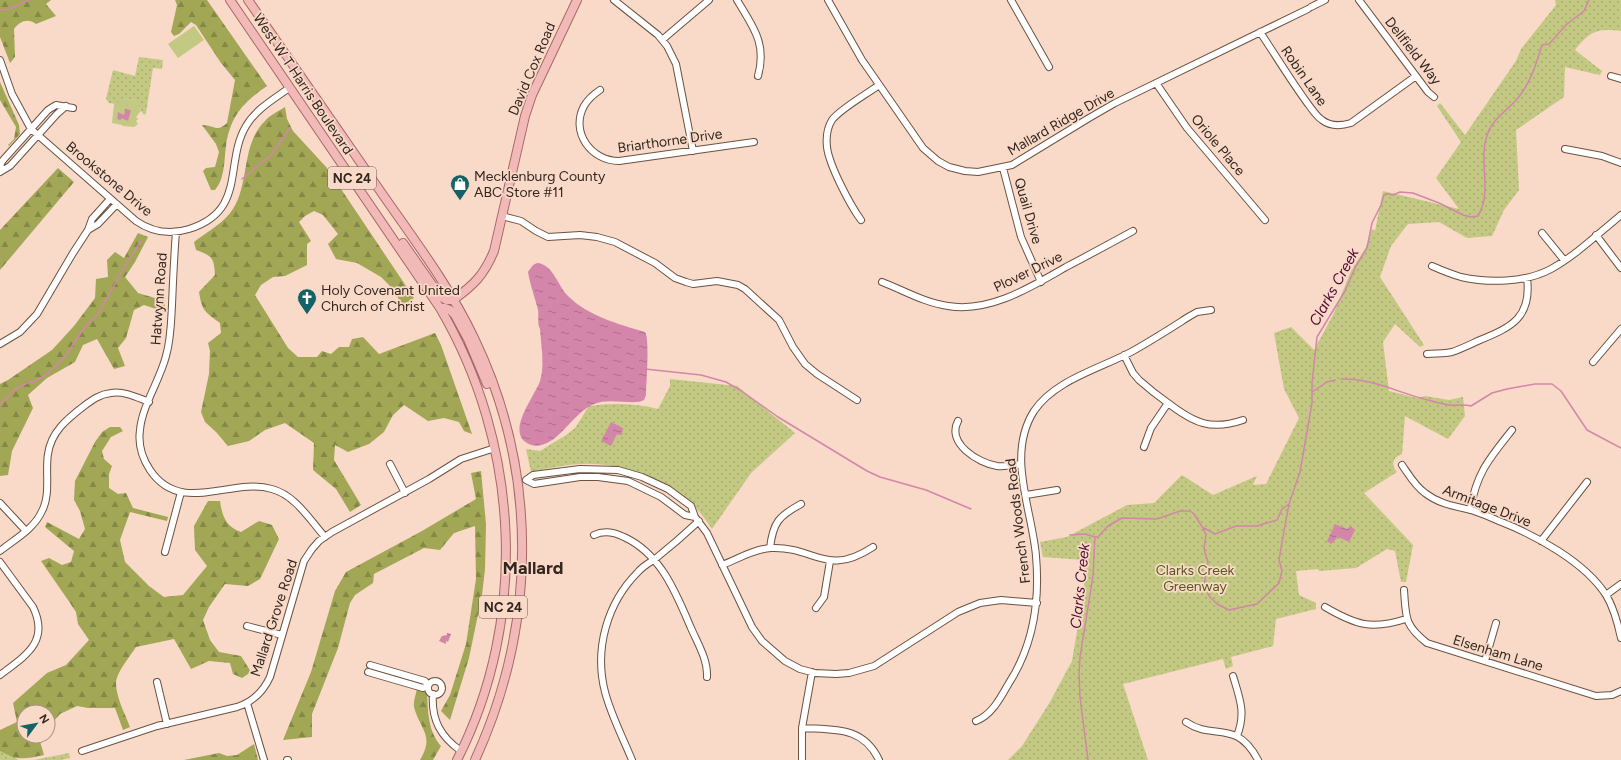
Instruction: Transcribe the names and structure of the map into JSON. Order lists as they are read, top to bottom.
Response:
{
  "streets": {
    "main road": ["David Cox Road", "West W T Harris Boulevard", "NC 24"],
    "street": [
      "Dellfield Way",
      "Robin Lane",
      "Mallard Ridge Drive",
      "Briarthorne Drive",
      "Oriole Place",
      "Brookstone Drive",
      "Quail Drive",
      "Plover Drive",
      "Hatwynn Road",
      "Armitage Drive",
      "French Woods Road",
      "Mallard Grove Road",
      "Elsenham Lane"
    ]
  },
  "crossings": [
    ["Dellfield Way", "Robin Lane"],
    ["David Cox Road", "West W T Harris Boulevard"],
    ["Robin Lane", "Mallard Ridge Drive"],
    ["West W T Harris Boulevard", "Brookstone Drive"],
    ["West W T Harris Boulevard", "Mallard Grove Road"],
    ["Mallard Ridge Drive", "Oriole Place"],
    ["Mallard Ridge Drive", "Quail Drive"],
    ["Brookstone Drive", "Hatwynn Road"],
    ["Quail Drive", "Plover Drive"],
    ["Hatwynn Road", "Mallard Grove Road"]
  ],
  "districts": ["Mallard"],
  "water": ["Clarks Creek"],
  "parks": ["Clarks Creek Greenway"],
  "places": {
    "shop": ["Mecklenburg County ABC Store #11"],
    "church": ["Holy Covenant United Church of Christ"]
  },
  "north": "top right"
}
